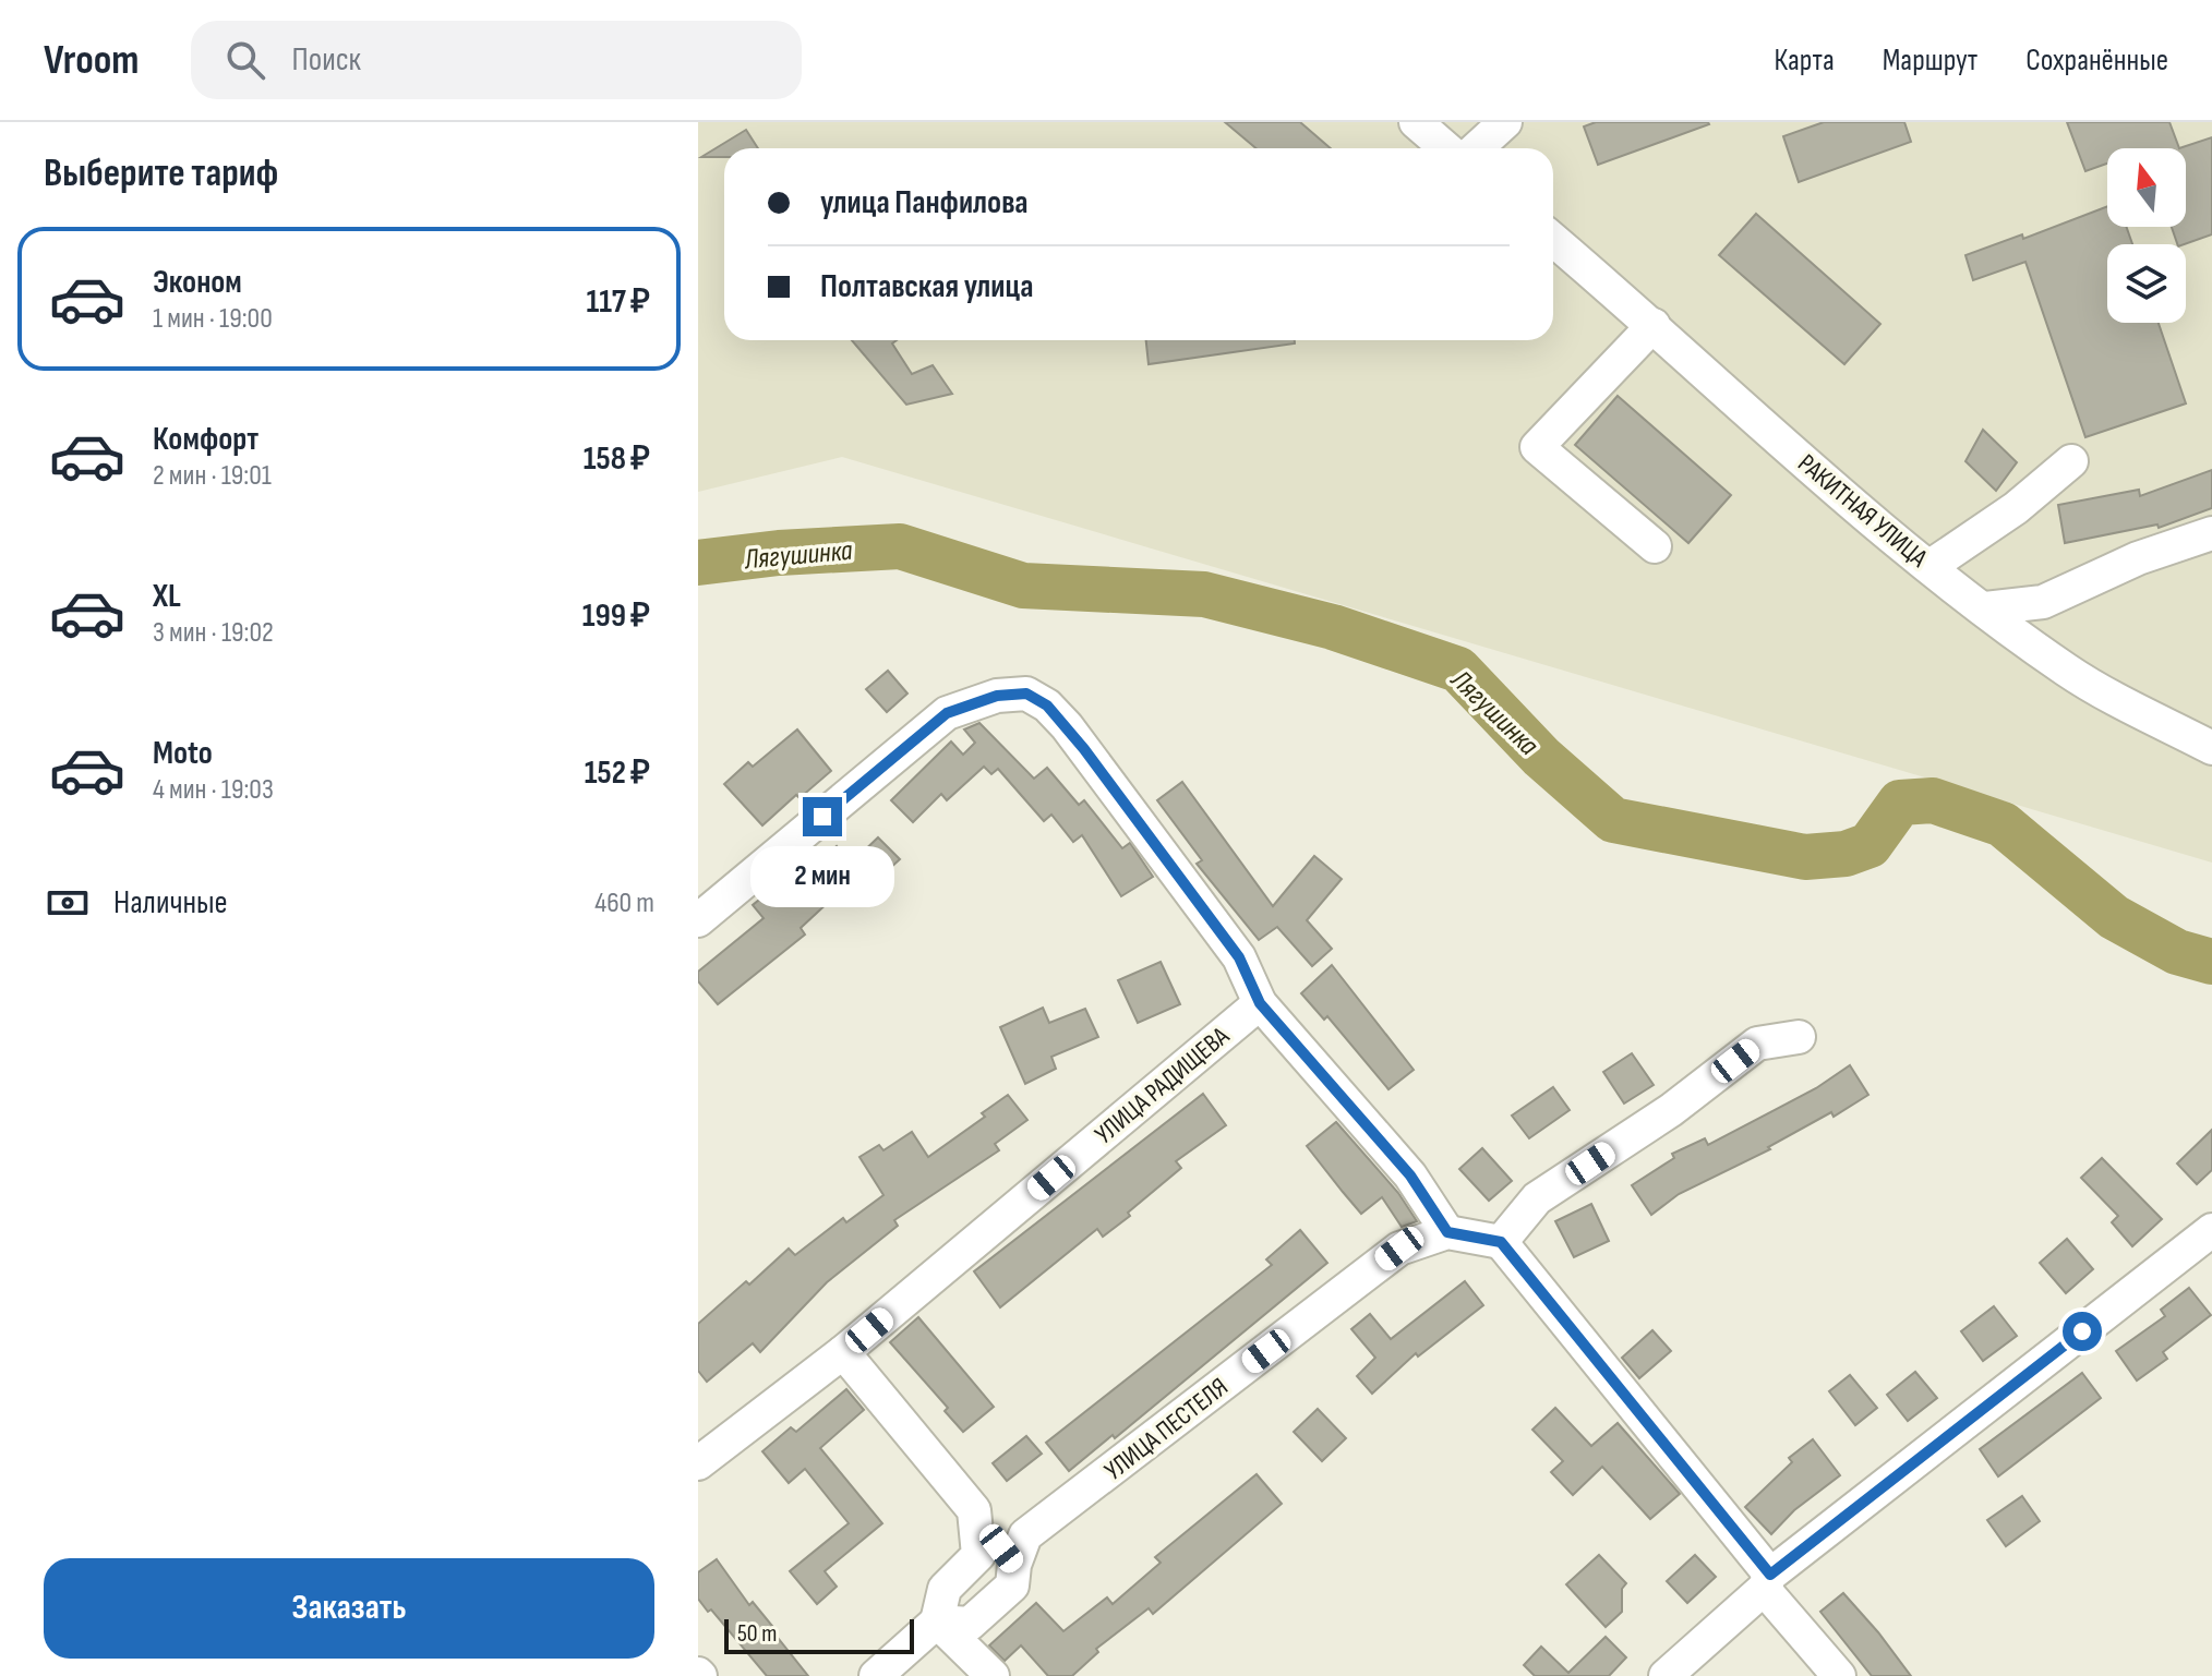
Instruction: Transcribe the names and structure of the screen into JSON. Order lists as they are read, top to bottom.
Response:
{
  "streets": {
    "street": ["РАКИТНАЯ УЛИЦА", "УЛИЦА РАДИЩЕВА", "УЛИЦА ПЕСТЕЛЯ"]
  },
  "water": ["Лягушинка"],
  "scale_bar": "50 m",
  "north": "top",
  "page": {
    "header": "Vroom",
    "search": "Поиск",
    "nav": ["Карта", "Маршрут", "Сохранённые"],
    "heading": "Выберите тариф",
    "banner": ["улица Панфилова", "Полтавская улица"],
    "list": [
      {
        "name": "Эконом",
        "note": "1 мин · 19:00",
        "value": "117 ₽"
      },
      {
        "name": "Комфорт",
        "note": "2 мин · 19:01",
        "value": "158 ₽"
      },
      {
        "name": "XL",
        "note": "3 мин · 19:02",
        "value": "199 ₽"
      },
      {
        "name": "Moto",
        "note": "4 мин · 19:03",
        "value": "152 ₽"
      }
    ],
    "bubble": "2 мин",
    "pay": ["Наличные", "460 m"],
    "buttons": "Заказать",
    "scale": "50 m"
  }
}
